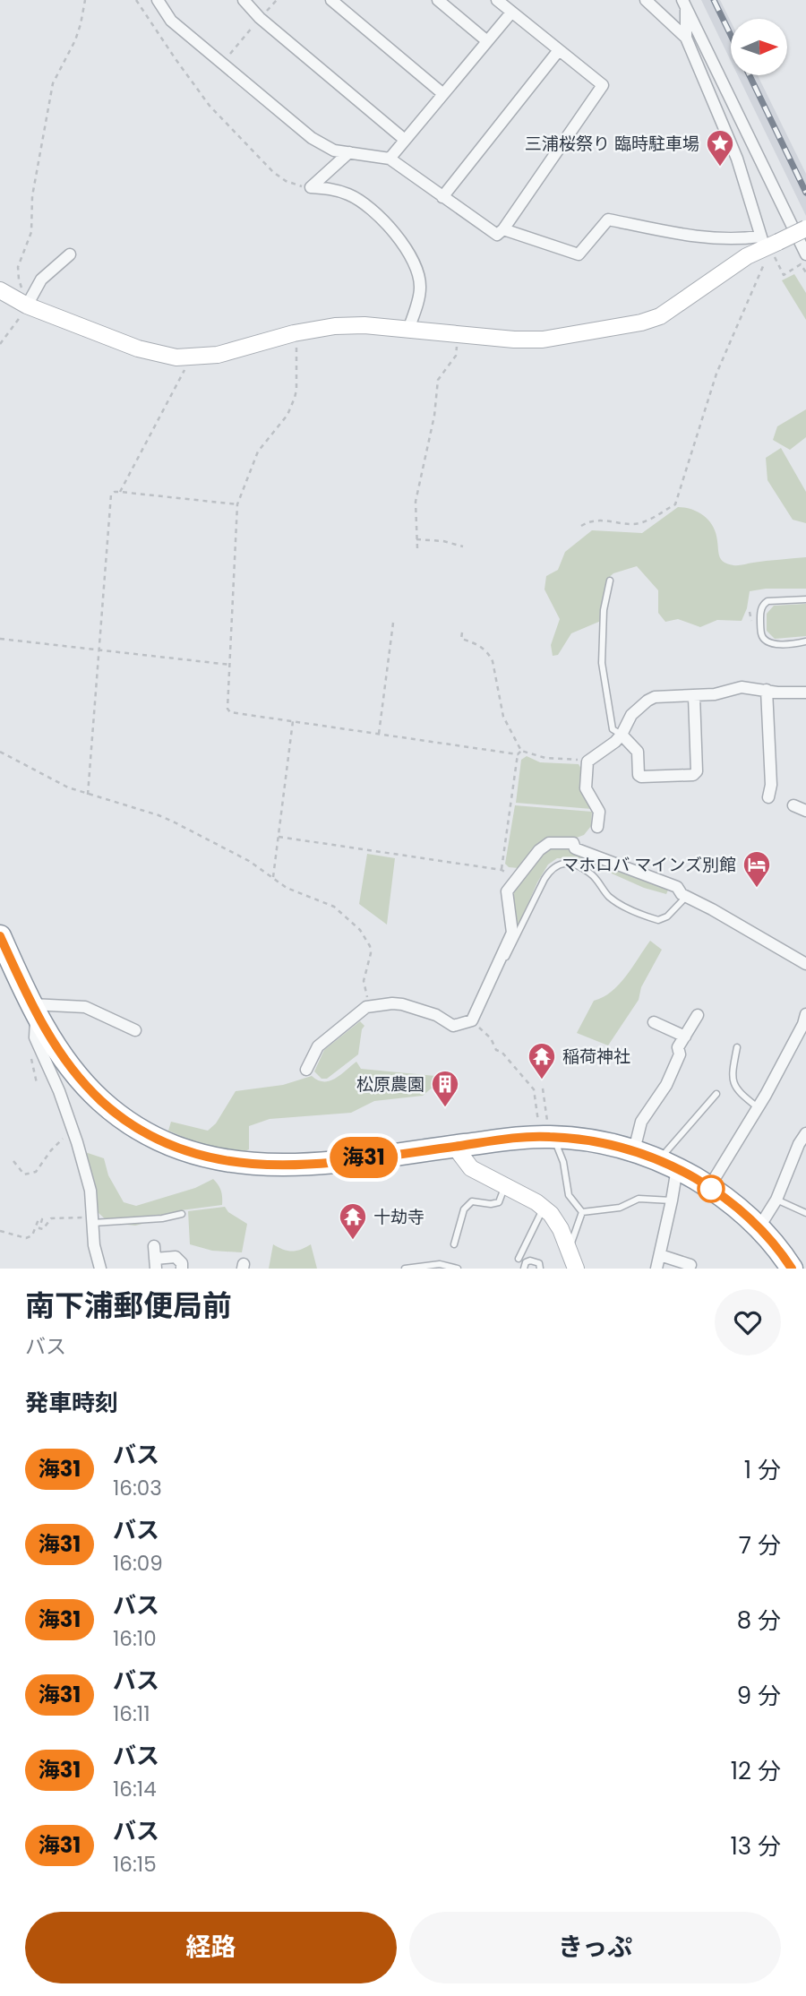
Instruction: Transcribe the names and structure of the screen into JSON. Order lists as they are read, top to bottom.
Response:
{
  "places": {
    "place": ["三浦桜祭り 臨時駐車場"],
    "hotel": ["マホロバ マインズ別館"],
    "temple": ["稲荷神社", "十劫寺"],
    "building": ["松原農園"]
  },
  "lines": ["bus line 海31"],
  "north": "right",
  "page": {
    "on_map": "海31",
    "heading": [
      ["南下浦郵便局前", "バス"],
      "発車時刻"
    ],
    "list": [
      {
        "mark": "海31",
        "name": "バス",
        "note": "16:03",
        "value": "1 分"
      },
      {
        "mark": "海31",
        "name": "バス",
        "note": "16:09",
        "value": "7 分"
      },
      {
        "mark": "海31",
        "name": "バス",
        "note": "16:10",
        "value": "8 分"
      },
      {
        "mark": "海31",
        "name": "バス",
        "note": "16:11",
        "value": "9 分"
      },
      {
        "mark": "海31",
        "name": "バス",
        "note": "16:14",
        "value": "12 分"
      },
      {
        "mark": "海31",
        "name": "バス",
        "note": "16:15",
        "value": "13 分"
      }
    ],
    "buttons": ["経路", "きっぷ"]
  }
}
